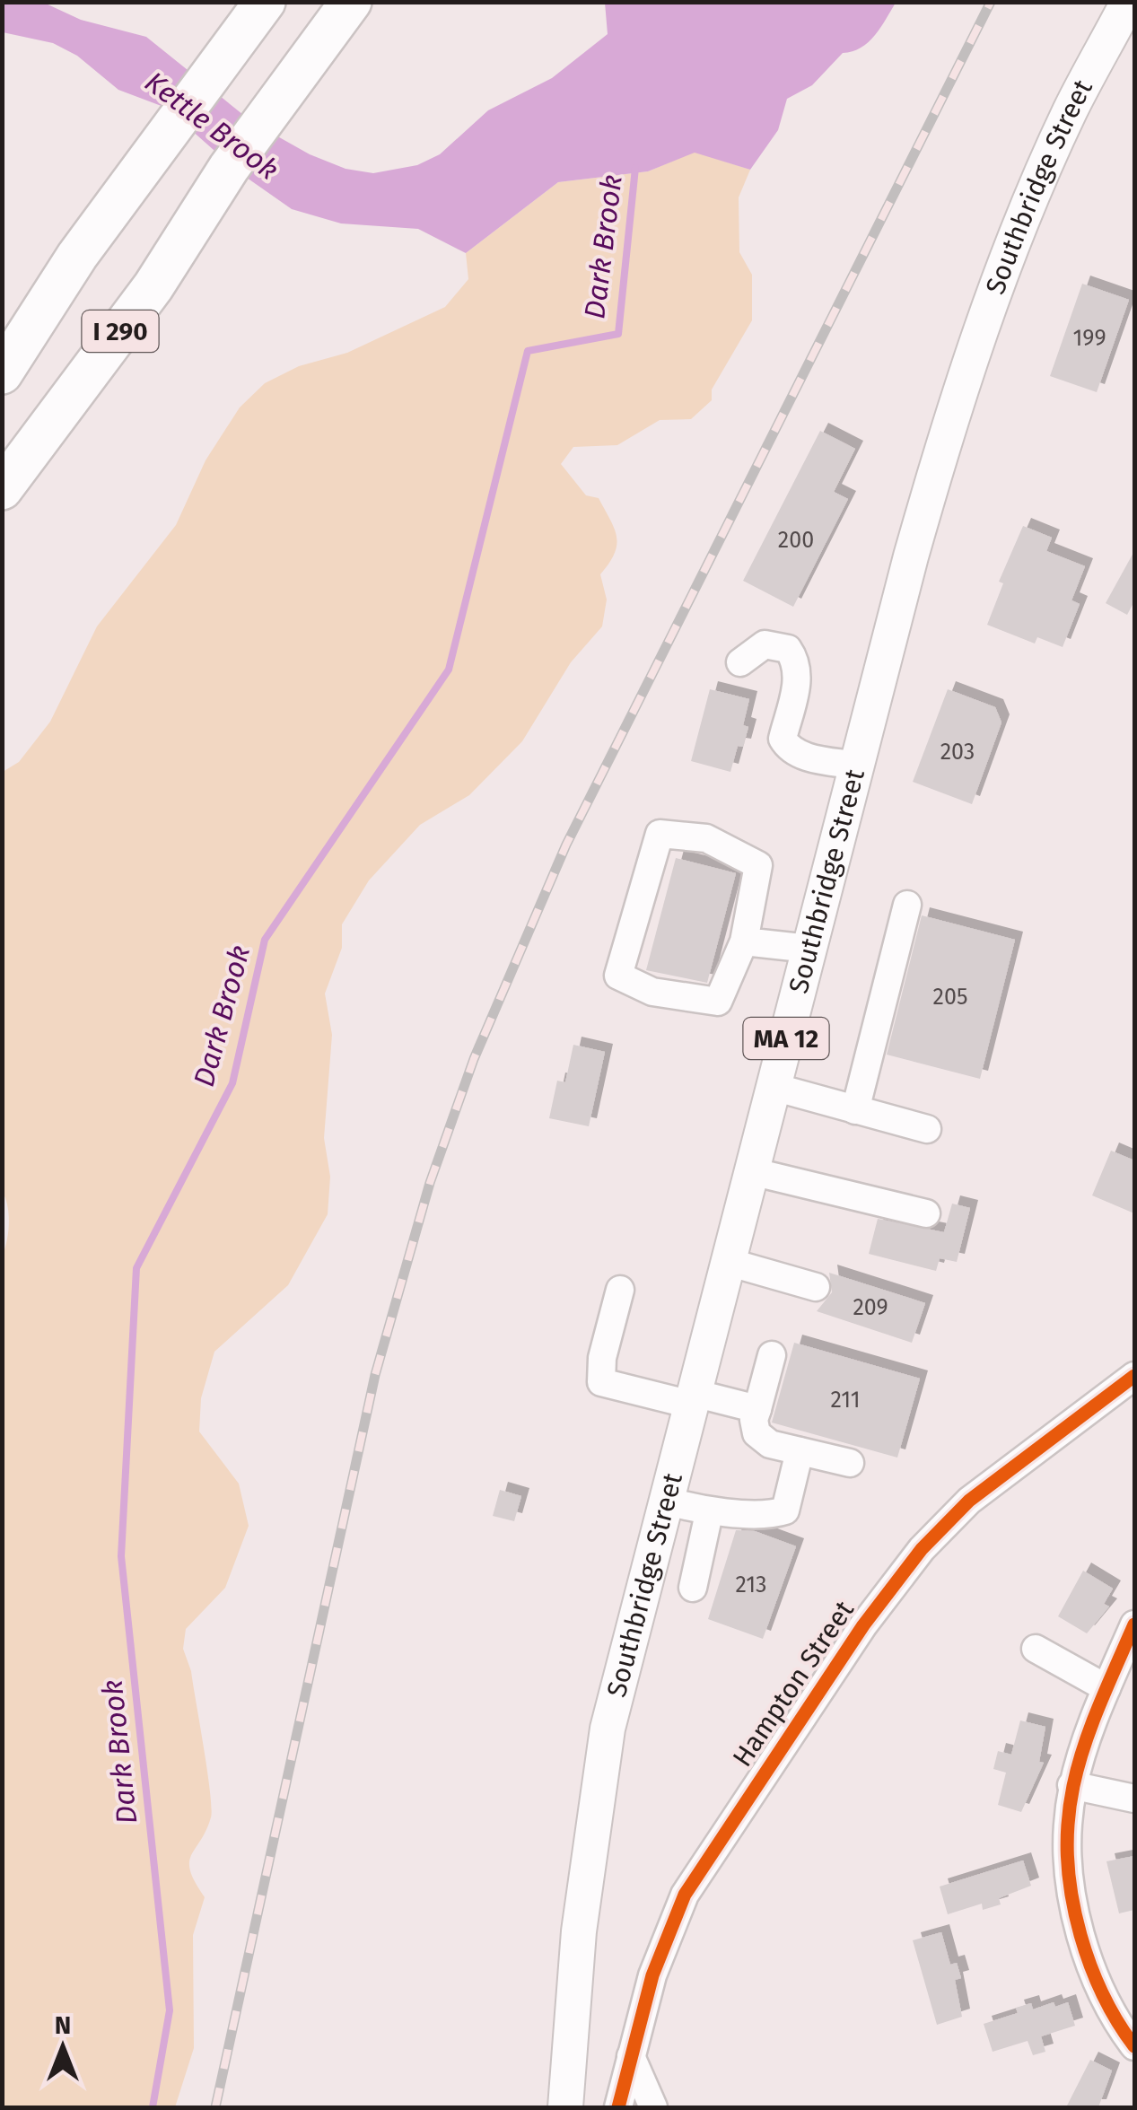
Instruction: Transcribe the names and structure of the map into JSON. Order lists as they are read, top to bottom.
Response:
{
  "streets": {
    "highway": ["I 290"],
    "main road": ["Southbridge Street", "MA 12"],
    "street": ["Hampton Street"]
  },
  "water": ["Kettle Brook", "Dark Brook"],
  "house_numbers": [
    "199",
    "200",
    "203",
    "205",
    "209",
    "211",
    "213"
  ],
  "north": "top"
}
